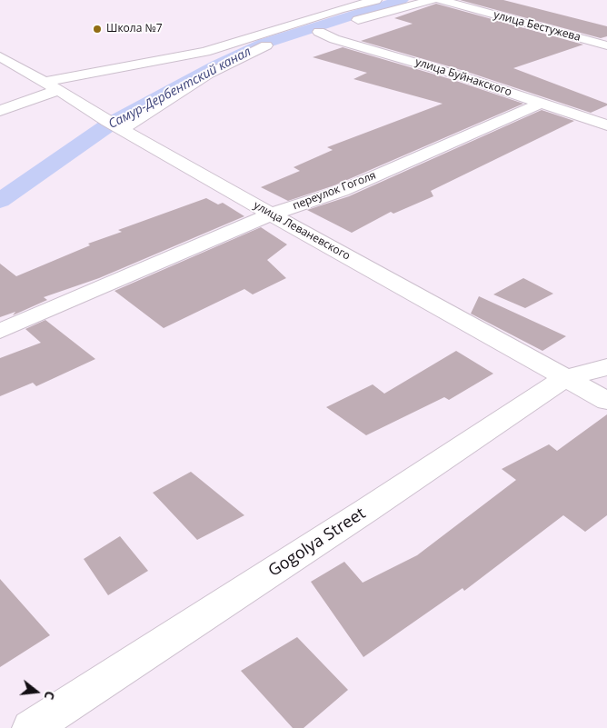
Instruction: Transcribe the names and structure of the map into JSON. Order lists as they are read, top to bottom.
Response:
{
  "streets": {
    "street": [
      "улица Бестужева",
      "улица Буйнакского",
      "переулок Гоголя",
      "улица Леваневского",
      "Gogolya Street"
    ]
  },
  "crossings": [
    ["улица Буйнакского", "переулок Гоголя"],
    ["переулок Гоголя", "улица Леваневского"],
    ["улица Леваневского", "Gogolya Street"]
  ],
  "water": ["Самур-Дербентский канал"],
  "places": ["Школа №7"],
  "north": "right"
}
